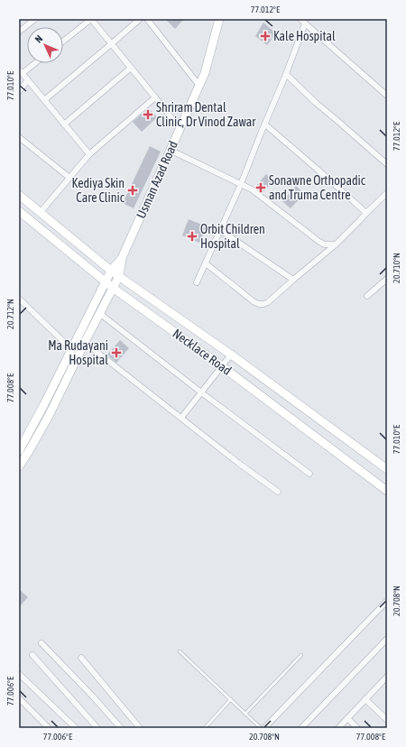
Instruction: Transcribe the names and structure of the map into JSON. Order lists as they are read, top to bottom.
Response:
{
  "streets": {
    "main road": ["Usman Azad Road", "Necklace Road"]
  },
  "crossings": [
    ["Usman Azad Road", "Necklace Road"]
  ],
  "places": {
    "health": [
      "Kale Hospital",
      "Shriram Dental Clinic, Dr Vinod Zawar",
      "Sonawne Orthopadic and Truma Centre",
      "Kediya Skin Care Clinic",
      "Orbit Children Hospital",
      "Ma Rudayani Hospital"
    ]
  },
  "north": "top left",
  "coordinates": [
    "77.012°E",
    "77.010°E",
    "20.710°N",
    "20.712°N",
    "77.008°E",
    "20.708°N",
    "77.006°E"
  ]
}
